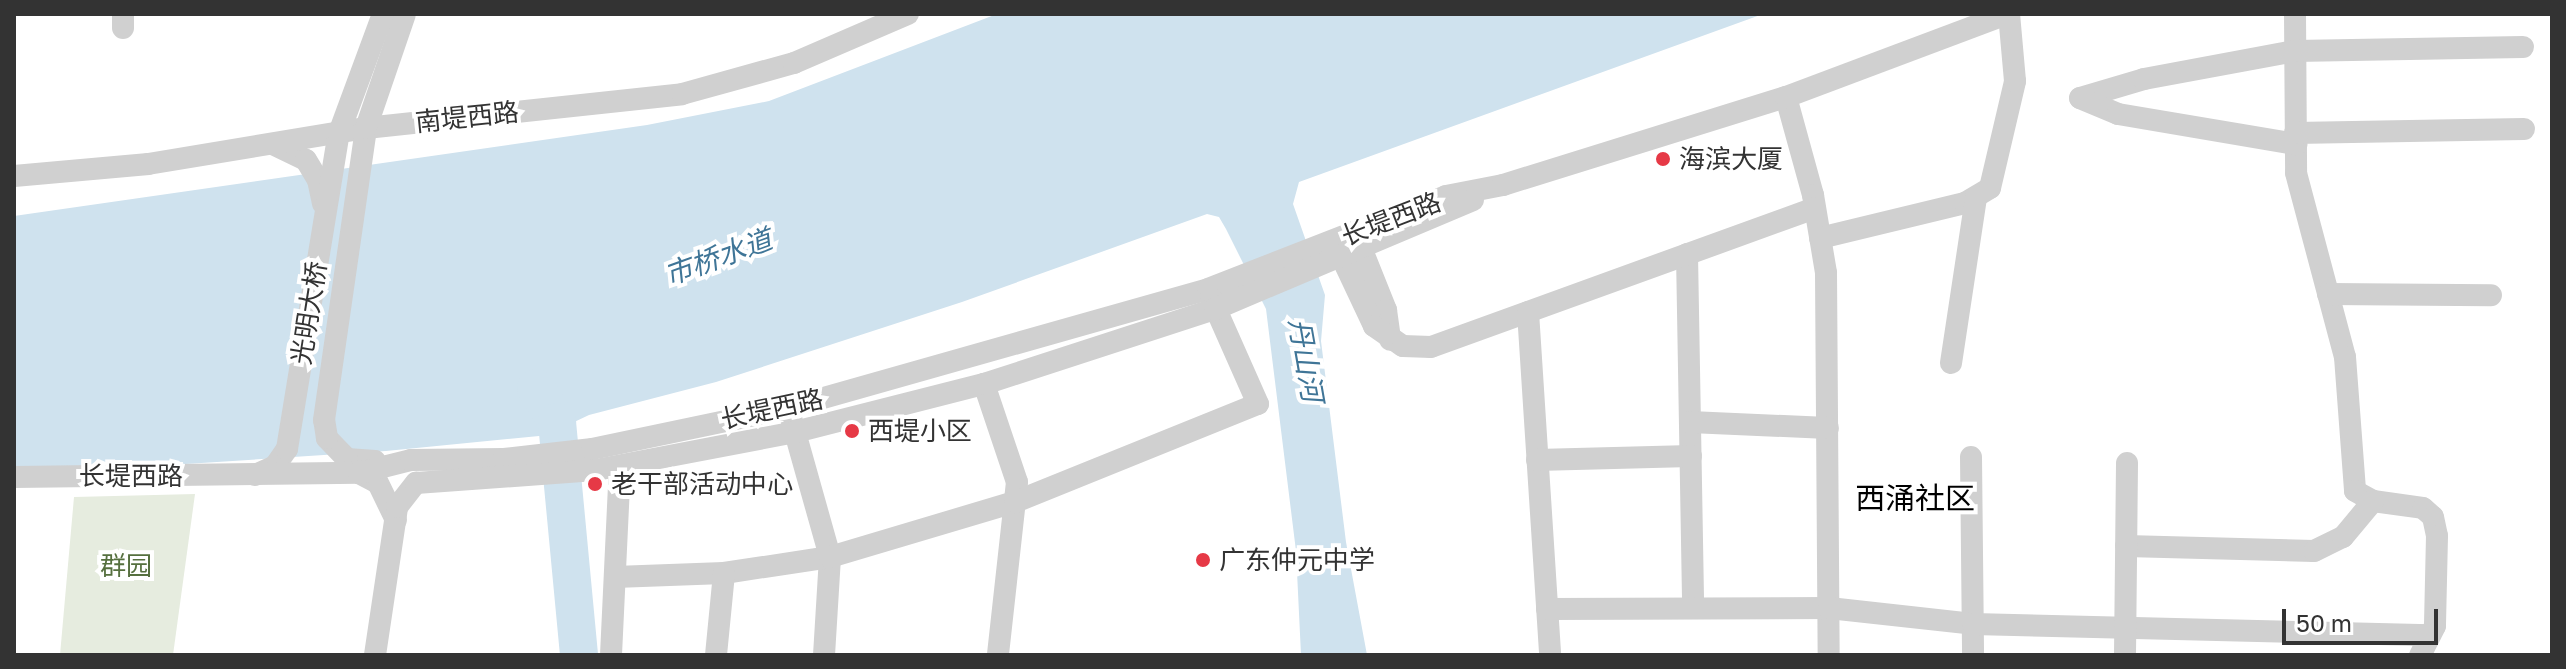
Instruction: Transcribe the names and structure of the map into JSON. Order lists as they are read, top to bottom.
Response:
{
  "streets": {
    "street": ["南堤西路", "长堤西路", "光明大桥"]
  },
  "crossings": [
    ["南堤西路", "光明大桥"],
    ["长堤西路", "光明大桥"]
  ],
  "districts": ["西涌社区"],
  "water": ["市桥水道", "丹山河"],
  "parks": ["群园"],
  "places": [
    "海滨大厦",
    "西堤小区",
    "老干部活动中心",
    "广东仲元中学"
  ],
  "scale_bar": "50 m"
}
